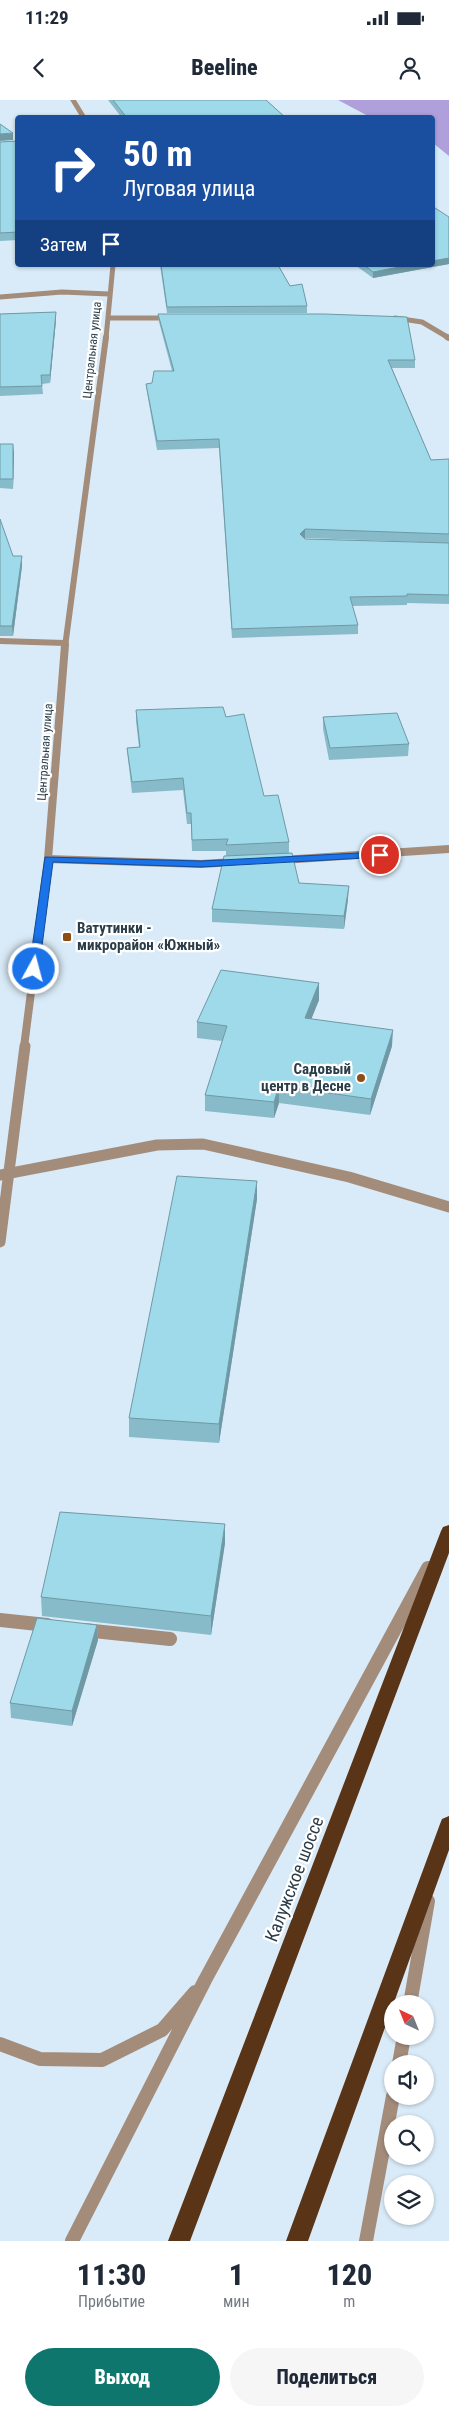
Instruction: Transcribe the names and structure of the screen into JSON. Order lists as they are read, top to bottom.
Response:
{
  "streets": {
    "highway": ["Калужское шоссе"],
    "street": ["Центральная улица"]
  },
  "places": {
    "transit": ["Ватутинки - микрорайон «Южный»"],
    "other": ["Садовый центр в Десне"]
  },
  "north": "top left",
  "page": {
    "status": "11:29",
    "header": "Beeline",
    "turn": ["50 m", "Луговая улица"],
    "then": "Затем",
    "eta": [
      "11:30",
      "Прибытие",
      "1",
      "мин",
      "120",
      "m"
    ],
    "buttons": ["Выход", "Поделиться"]
  }
}
